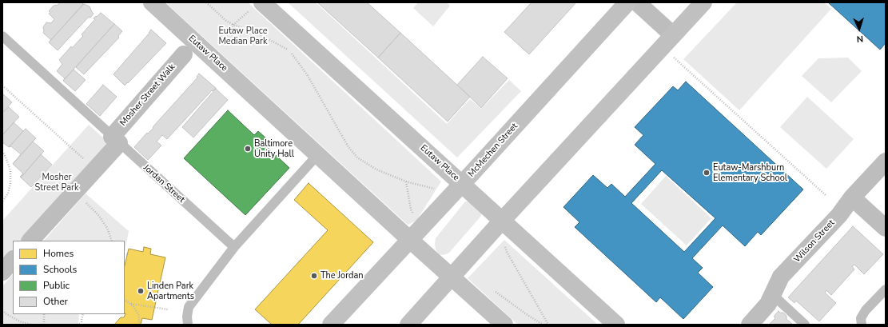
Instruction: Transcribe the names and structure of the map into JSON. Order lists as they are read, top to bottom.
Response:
{
  "streets": {
    "street": [
      "Eutaw Place",
      "Mosher Street Walk",
      "McMechen Street",
      "Wilson Street"
    ],
    "lane": ["Jordan Street"]
  },
  "crossings": [
    ["Eutaw Place", "McMechen Street"],
    ["Mosher Street Walk", "Jordan Street"]
  ],
  "parks": ["Eutaw Place Median Park", "Mosher Street Park"],
  "places": [
    "Baltimore Unity Hall",
    "Eutaw-Marshburn Elementary School",
    "The Jordan",
    "Linden Park Apartments"
  ],
  "legend": [
    "Homes",
    "Schools",
    "Public",
    "Other"
  ],
  "north": "bottom"
}
